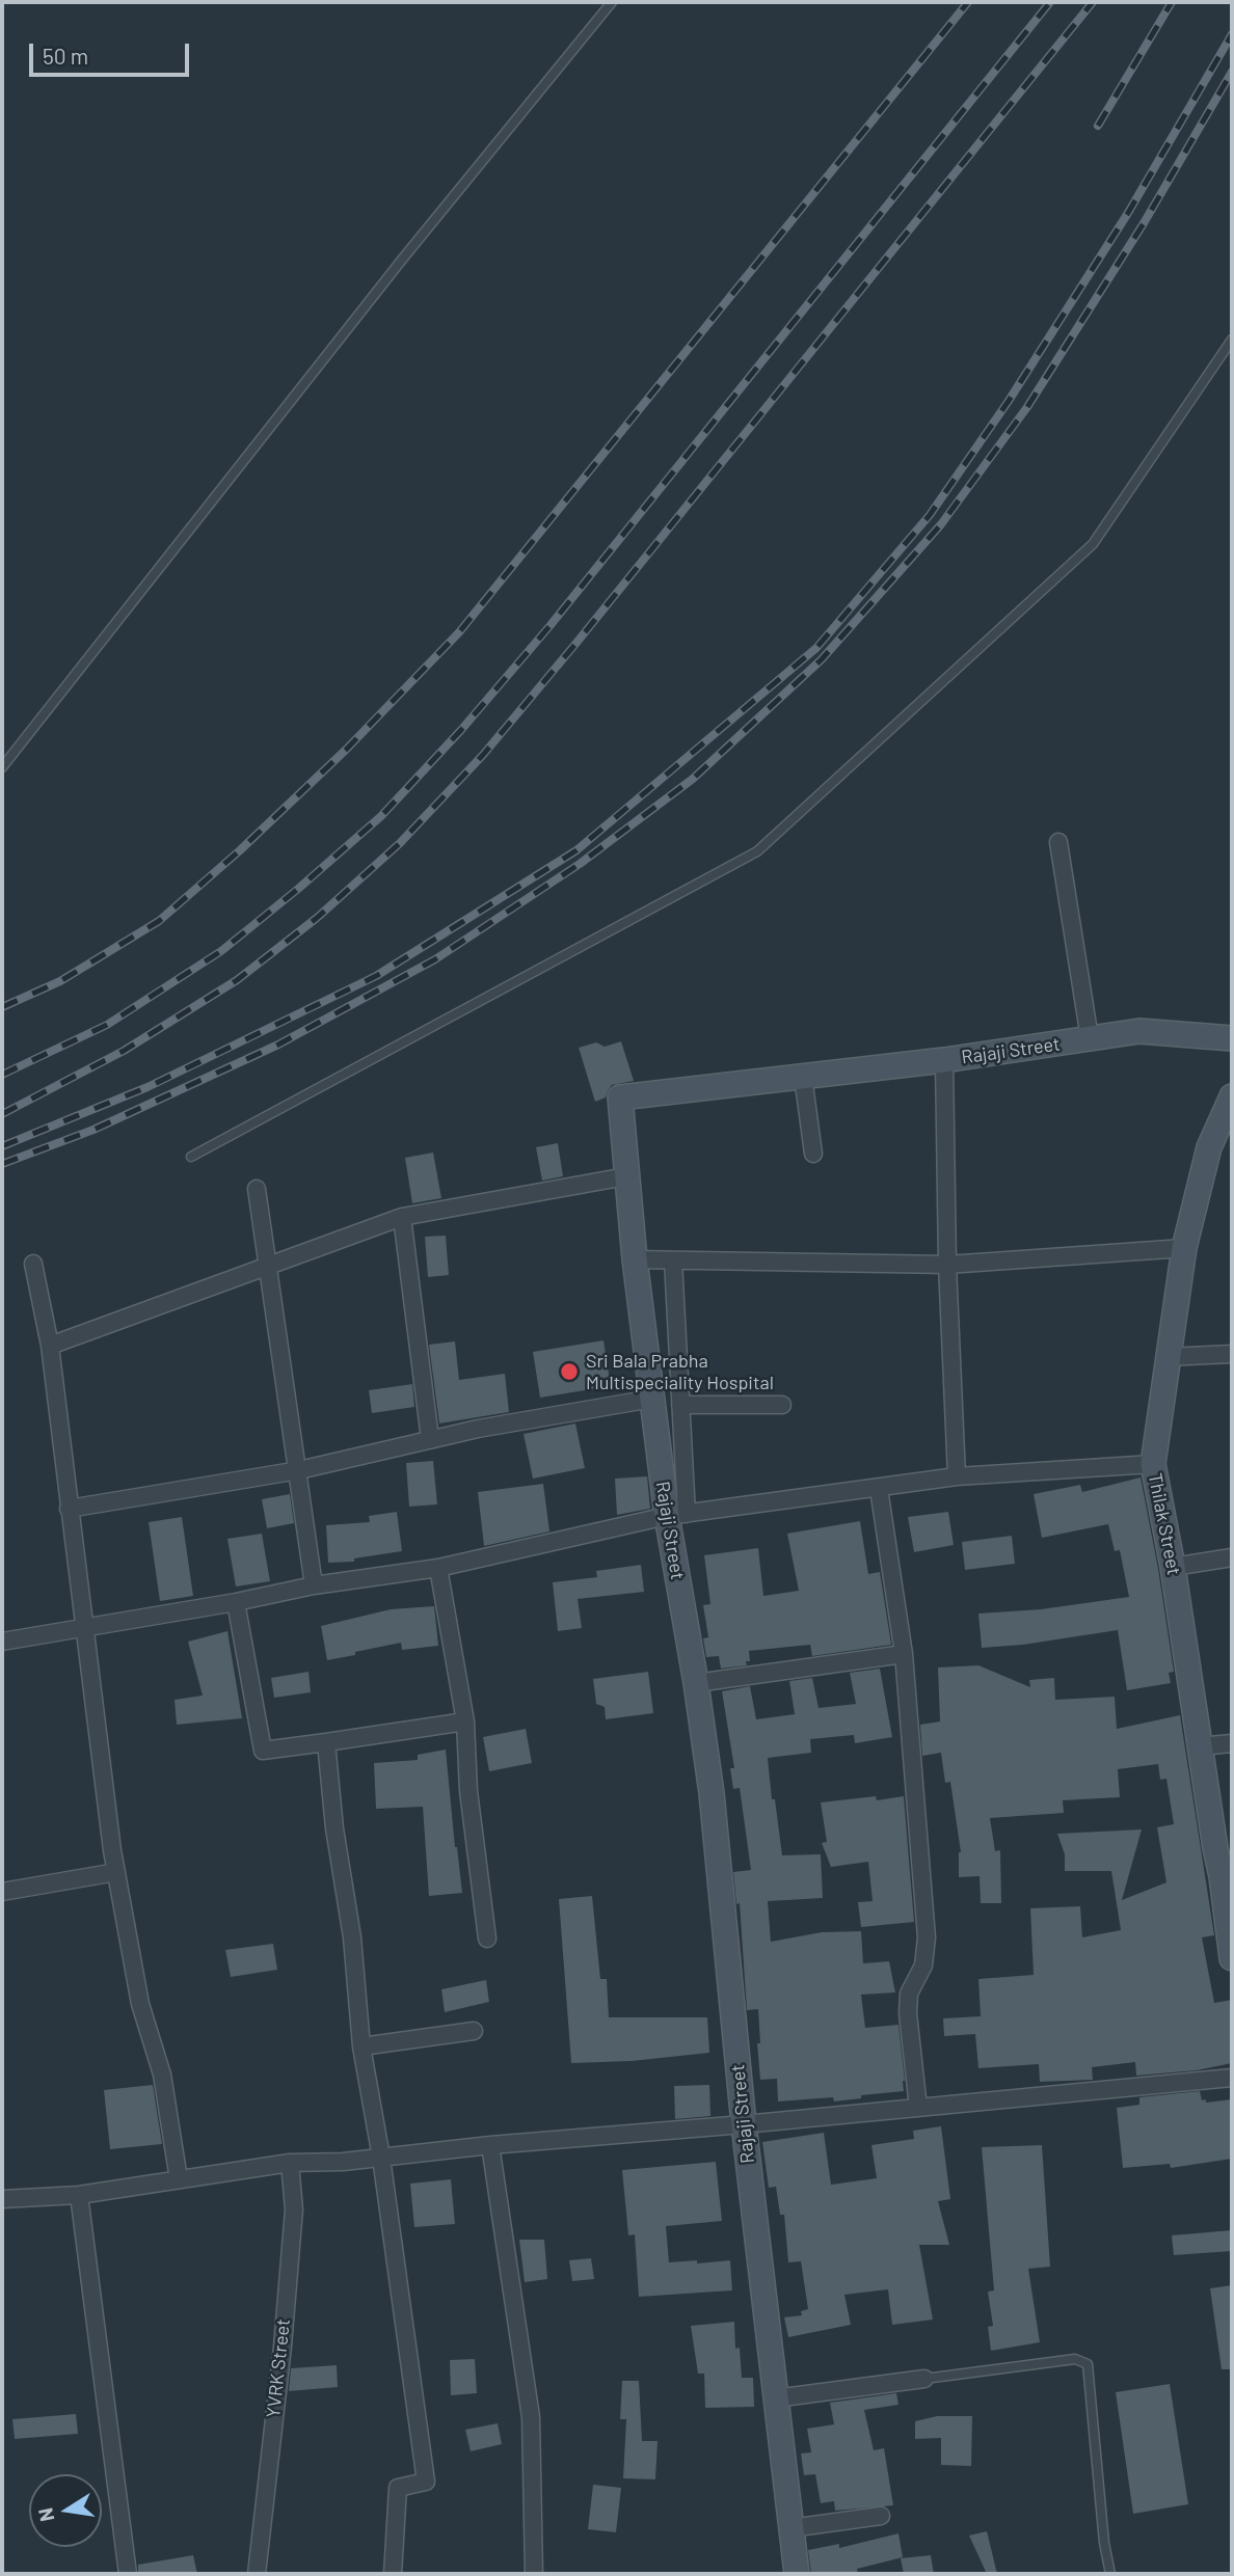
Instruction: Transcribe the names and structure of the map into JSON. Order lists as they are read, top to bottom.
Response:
{
  "streets": {
    "street": ["Rajaji Street", "Thilak Street", "YVRK Street"]
  },
  "places": ["Sri Bala Prabha Multispeciality Hospital"],
  "scale_bar": "50 m",
  "north": "left"
}
